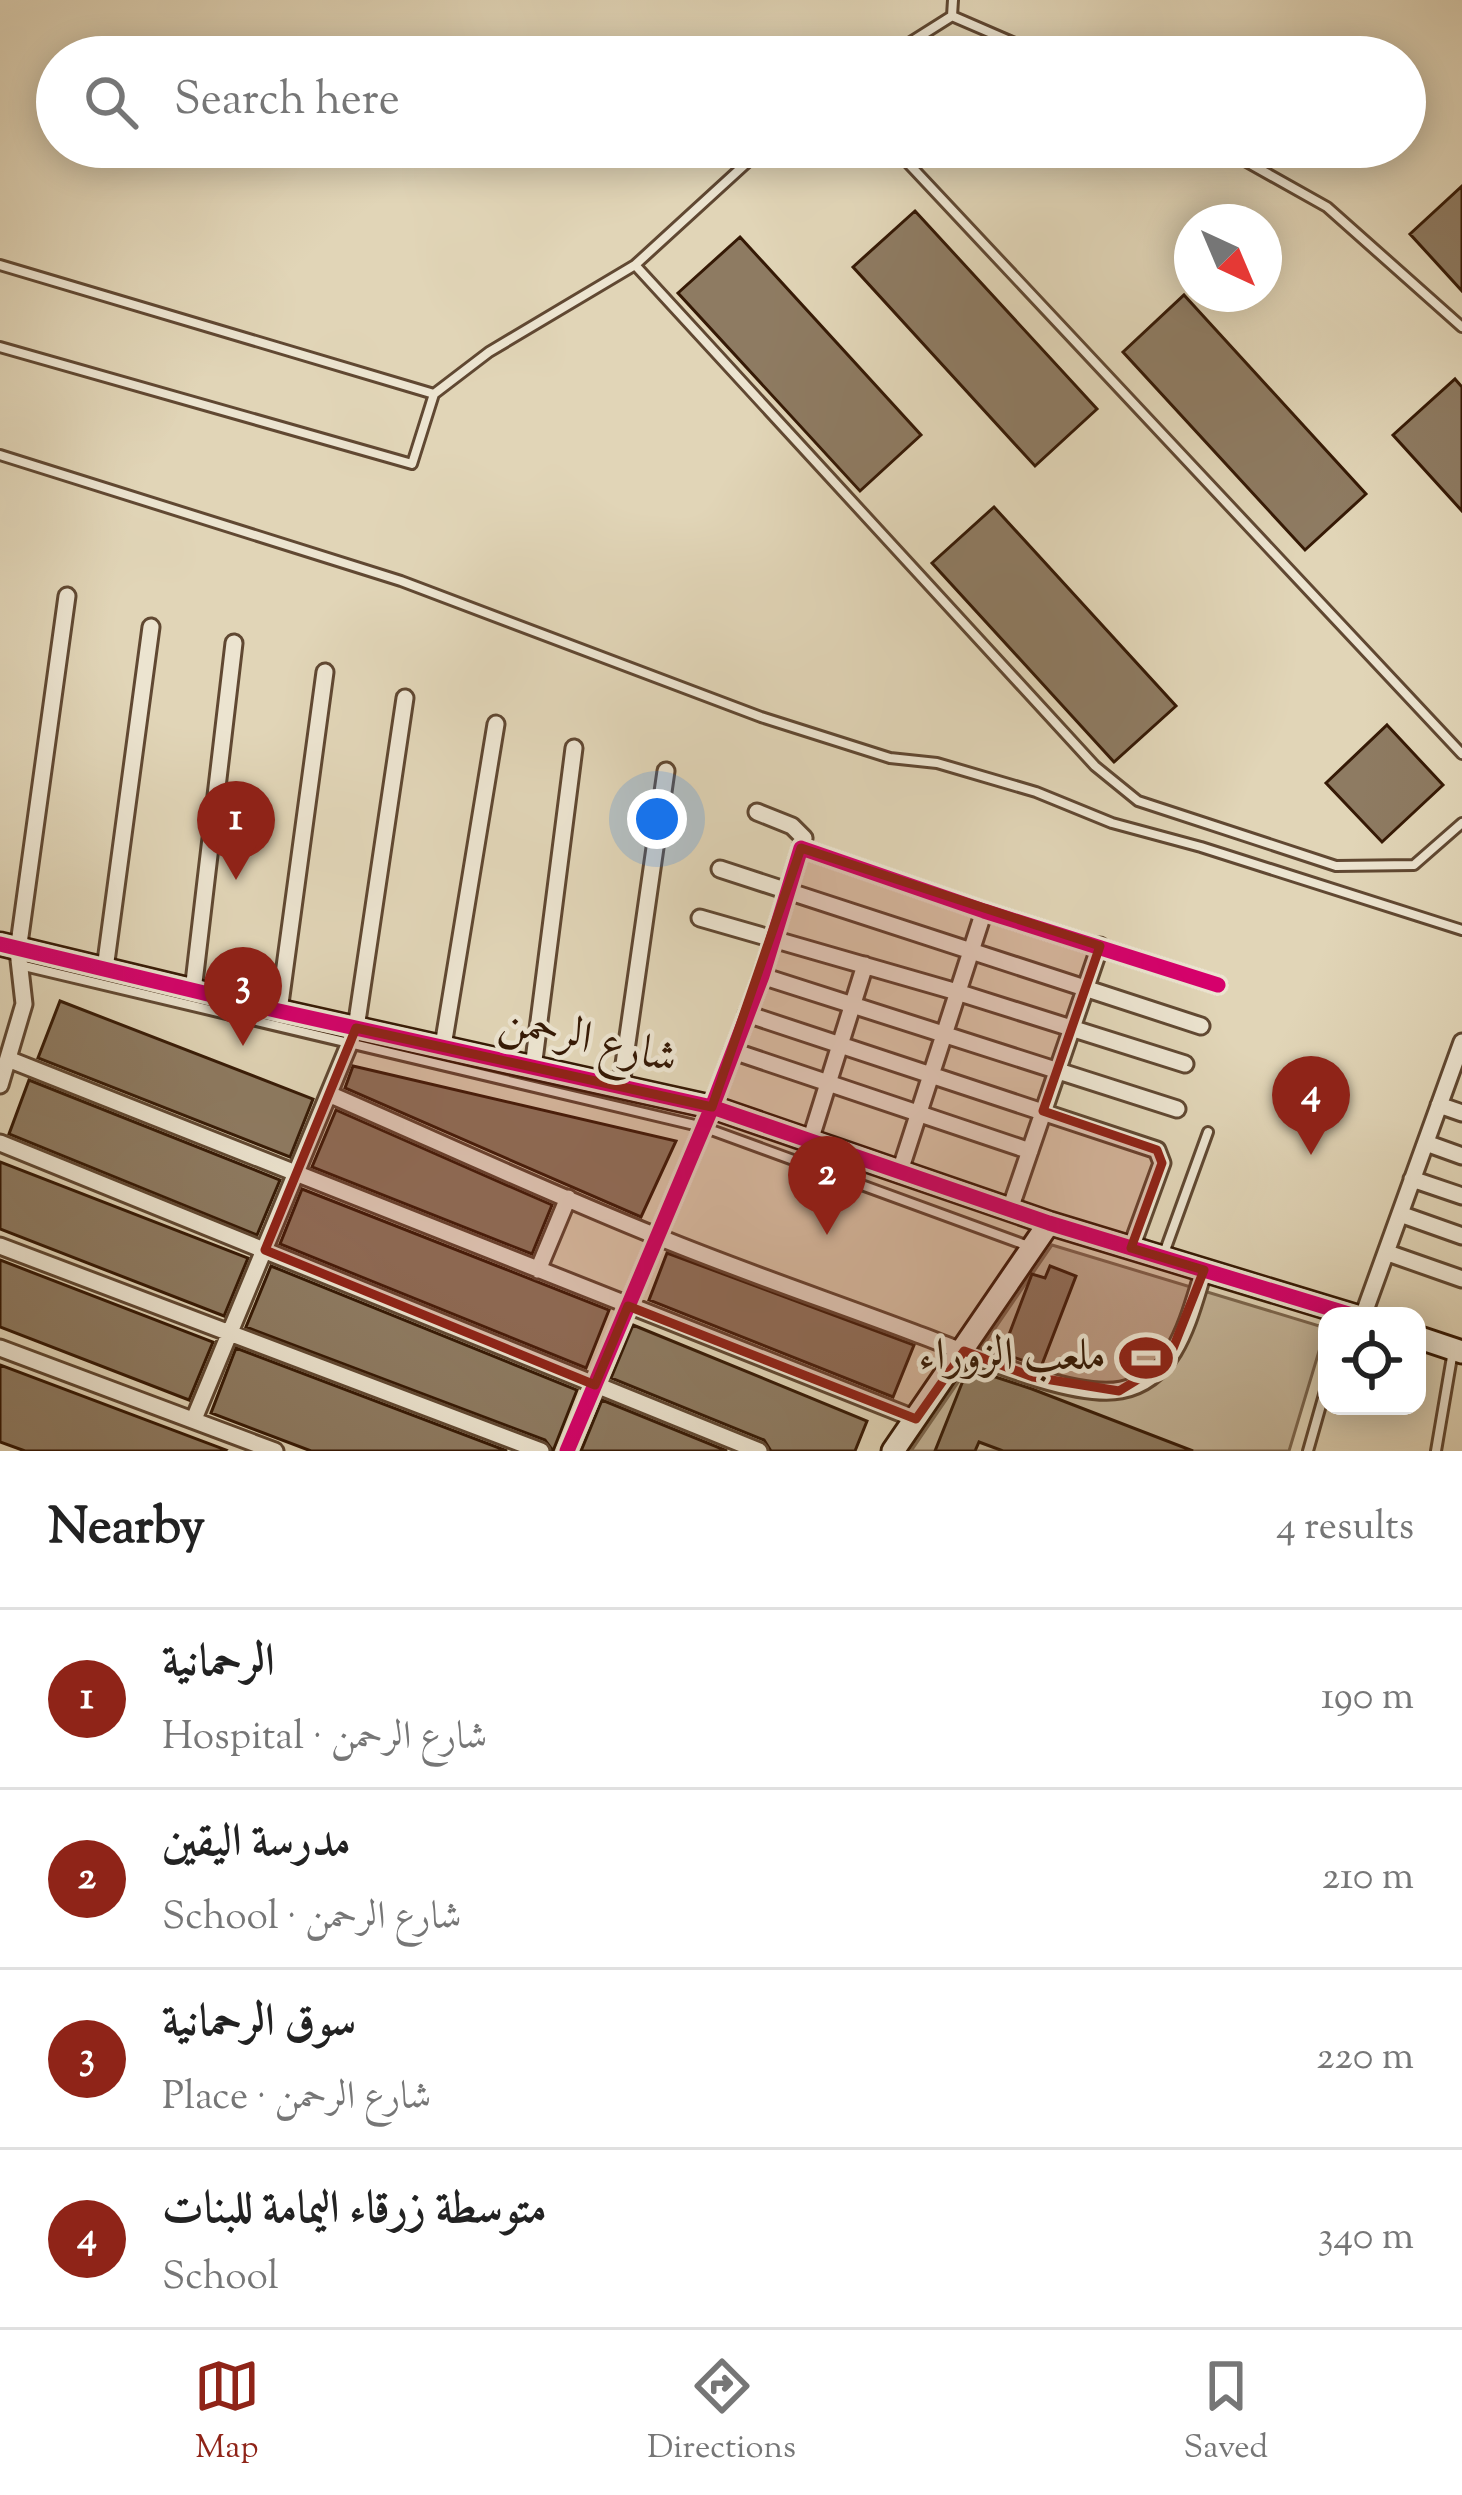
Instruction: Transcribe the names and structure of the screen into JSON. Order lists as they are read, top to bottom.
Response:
{
  "streets": {
    "street": ["شارع الرحمن"]
  },
  "places": {
    "sports": ["ملعب الزوراء"]
  },
  "north": "bottom right",
  "page": {
    "search": "Search here",
    "pins": [
      "1",
      "3",
      "4",
      "2"
    ],
    "heading": ["Nearby", "4 results"],
    "list": [
      {
        "mark": "1",
        "name": "الرحمانية",
        "note": "Hospital · شارع الرحمن",
        "value": "190 m"
      },
      {
        "mark": "2",
        "name": "مدرسة اليقين",
        "note": "School · شارع الرحمن",
        "value": "210 m"
      },
      {
        "mark": "3",
        "name": "سوق الرحمانية",
        "note": "Place · شارع الرحمن",
        "value": "220 m"
      },
      {
        "mark": "4",
        "name": "متوسطة زرقاء اليمامة للبنات",
        "note": "School",
        "value": "340 m"
      }
    ],
    "nav": ["Map", "Directions", "Saved"]
  }
}
